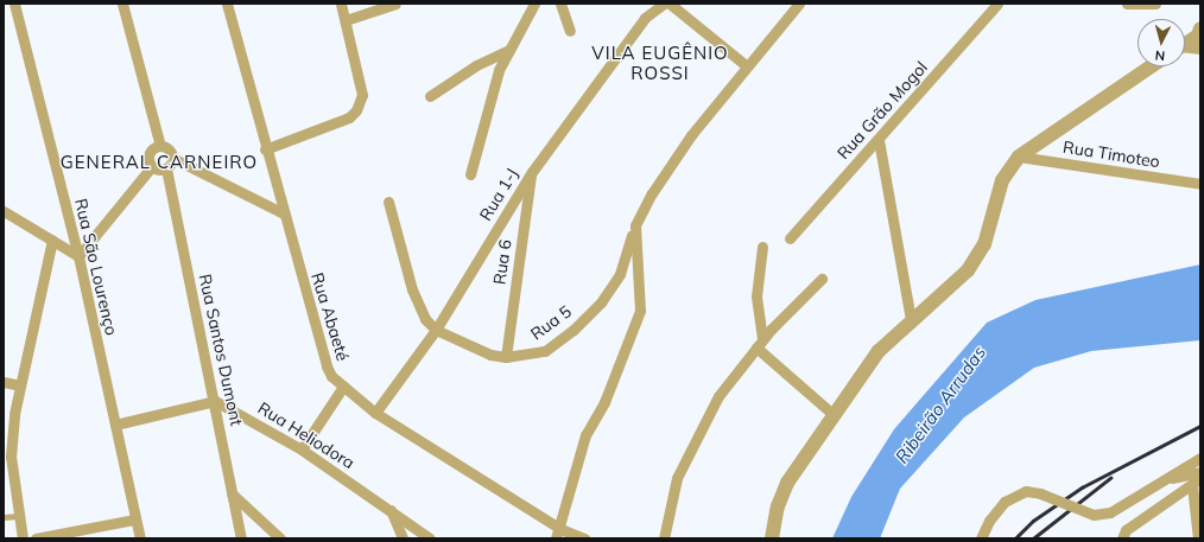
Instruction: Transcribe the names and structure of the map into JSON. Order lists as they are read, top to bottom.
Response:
{
  "streets": {
    "street": [
      "Rua Grão Mogol",
      "Rua Timoteo",
      "Rua 1-J",
      "Rua 6",
      "Rua São Lourenço",
      "Rua Abaeté",
      "Rua 5",
      "Rua Santos Dumont",
      "Rua Heliodora"
    ]
  },
  "crossings": [
    ["Rua 1-J", "Rua 6"],
    ["Rua 1-J", "Rua Abaeté"],
    ["Rua 1-J", "Rua 5"],
    ["Rua 6", "Rua 5"],
    ["Rua Santos Dumont", "Rua Heliodora"]
  ],
  "districts": ["VILA EUGÊNIO ROSSI", "GENERAL CARNEIRO"],
  "water": ["Ribeirão Arrudas"],
  "north": "bottom"
}
